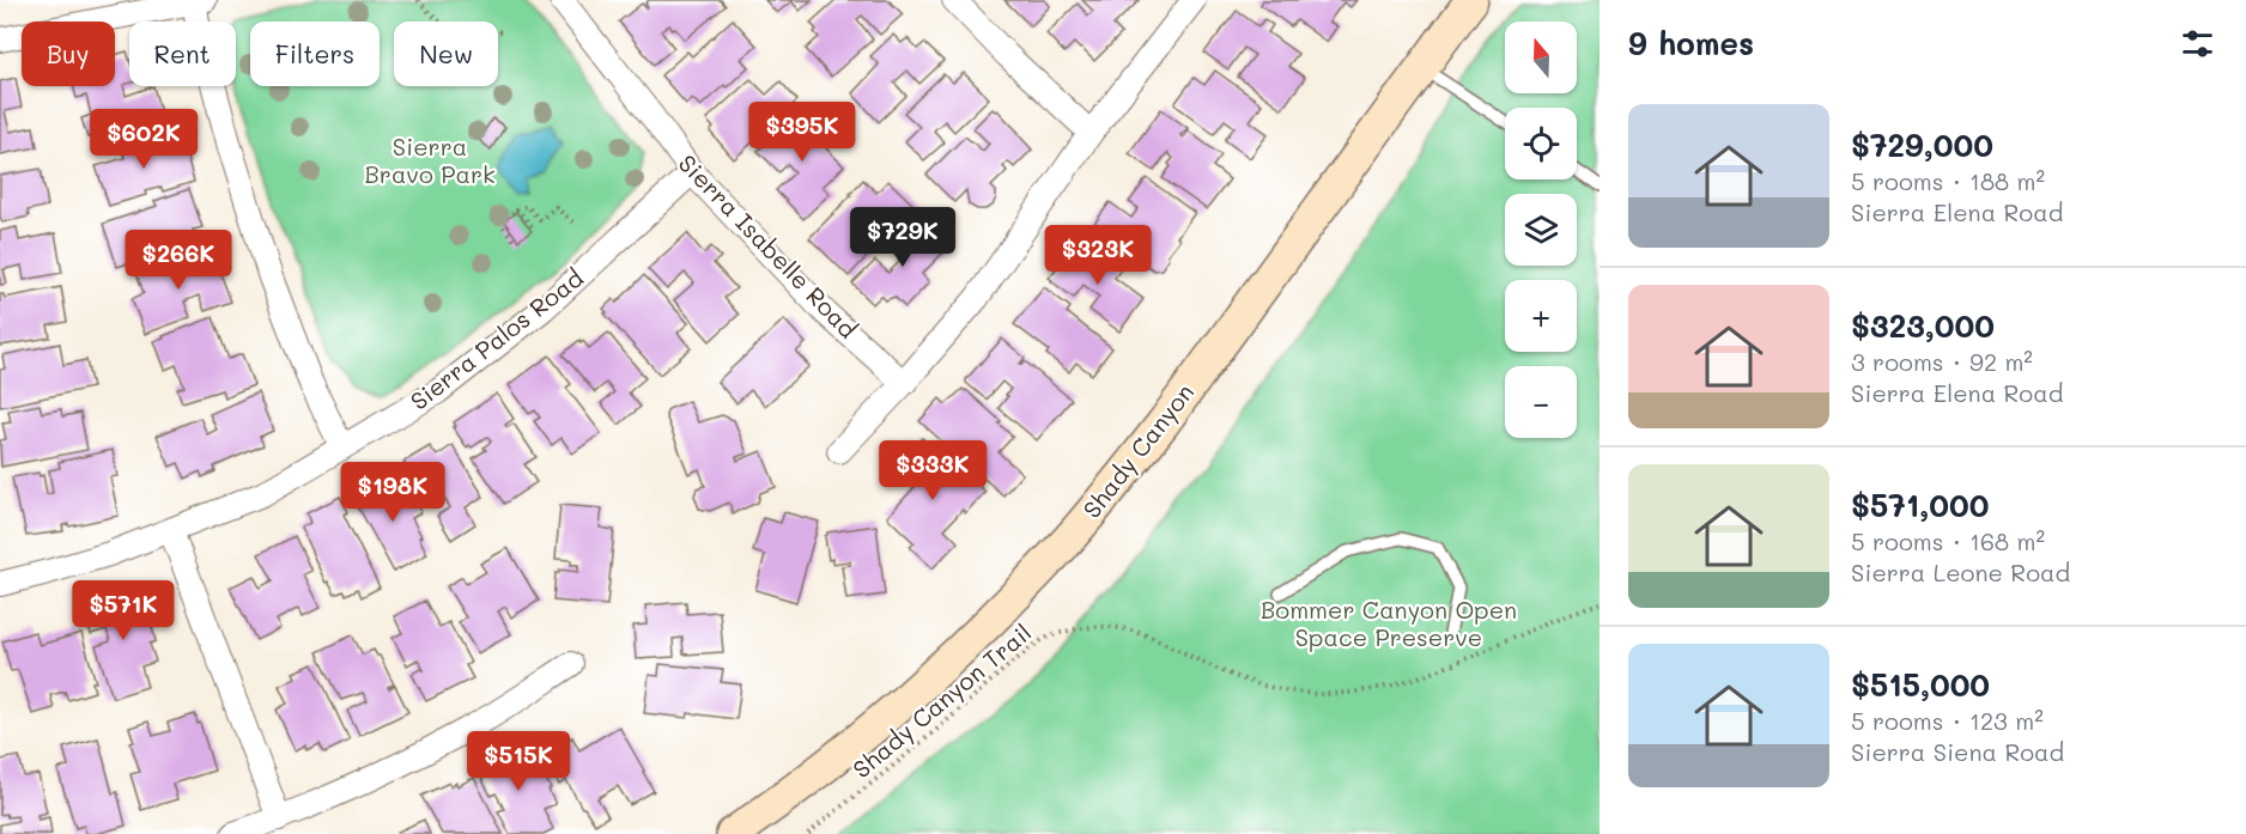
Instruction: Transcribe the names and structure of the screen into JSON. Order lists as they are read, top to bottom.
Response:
{
  "streets": {
    "main road": ["Shady Canyon"],
    "street": ["Sierra Isabelle Road", "Sierra Palos Road"],
    "path": ["Shady Canyon Trail"]
  },
  "crossings": [
    ["Sierra Isabelle Road", "Sierra Palos Road"]
  ],
  "parks": ["Sierra Bravo Park", "Bommer Canyon Open Space Preserve"],
  "north": "top",
  "page": {
    "heading": "9 homes",
    "map_buttons": ["+", "−"],
    "chip": [
      "Buy",
      "Rent",
      "Filters",
      "New"
    ],
    "list": [
      {
        "name": "$729,000",
        "note": "5 rooms · 188 m² · Sierra Elena Road"
      },
      {
        "name": "$323,000",
        "note": "3 rooms · 92 m² · Sierra Elena Road"
      },
      {
        "name": "$571,000",
        "note": "5 rooms · 168 m² · Sierra Leone Road"
      },
      {
        "name": "$515,000",
        "note": "5 rooms · 123 m² · Sierra Siena Road"
      }
    ],
    "price": [
      "$395K",
      "$602K",
      "$729K",
      "$323K",
      "$266K",
      "$333K",
      "$198K",
      "$571K",
      "$515K"
    ]
  }
}
